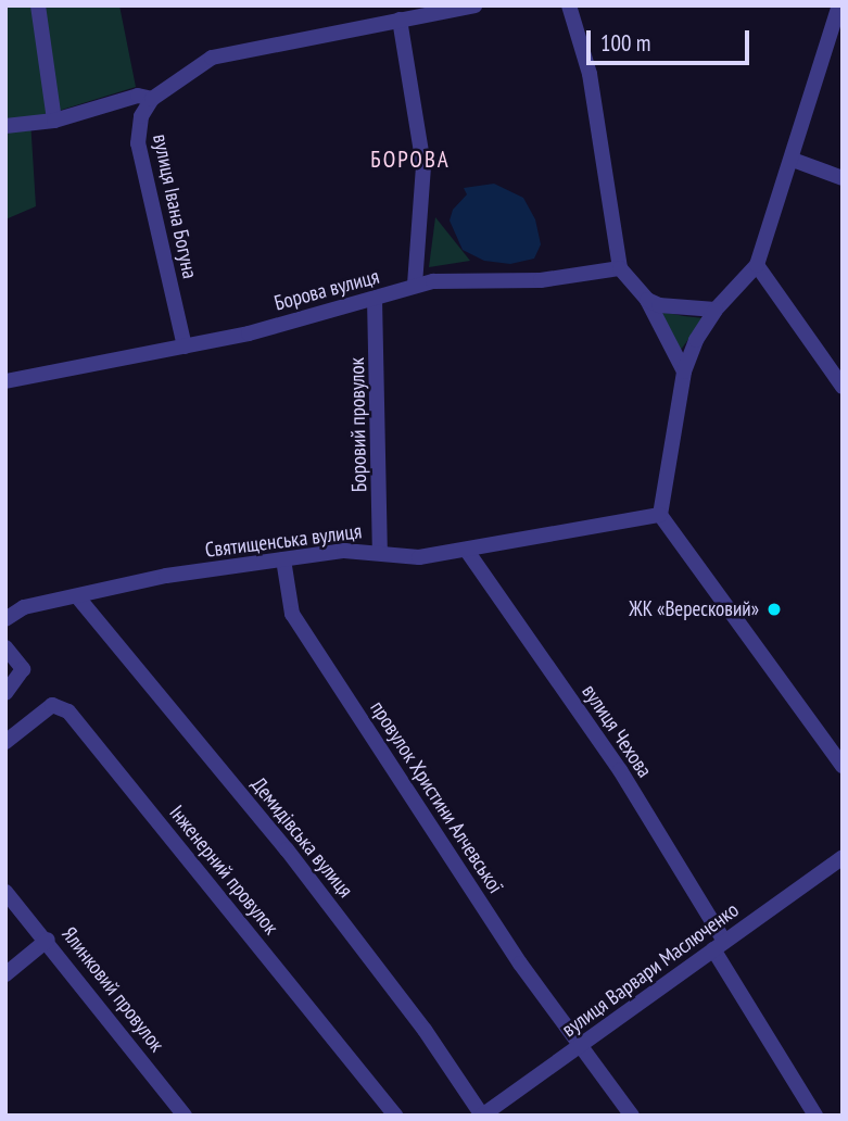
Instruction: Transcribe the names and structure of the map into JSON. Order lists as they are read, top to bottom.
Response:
{
  "streets": {
    "street": [
      "вулиця Івана Богуна",
      "Борова вулиця",
      "Боровий провулок",
      "Святищенська вулиця",
      "вулиця Чехова",
      "провулок Христини Алчевської",
      "Демидівська вулиця",
      "Інженерний провулок",
      "вулиця Варвари Маслюченко",
      "Ялинковий провулок"
    ]
  },
  "crossings": [
    ["вулиця Івана Богуна", "Борова вулиця"],
    ["Борова вулиця", "Боровий провулок"],
    ["Боровий провулок", "Святищенська вулиця"],
    ["Святищенська вулиця", "вулиця Чехова"],
    ["Святищенська вулиця", "провулок Христини Алчевської"],
    ["Святищенська вулиця", "Демидівська вулиця"],
    ["вулиця Чехова", "вулиця Варвари Маслюченко"],
    ["провулок Христини Алчевської", "вулиця Варвари Маслюченко"],
    ["Демидівська вулиця", "вулиця Варвари Маслюченко"]
  ],
  "districts": ["БОРОВА"],
  "places": ["ЖК «Вересковий»"],
  "scale_bar": "100 m"
}
